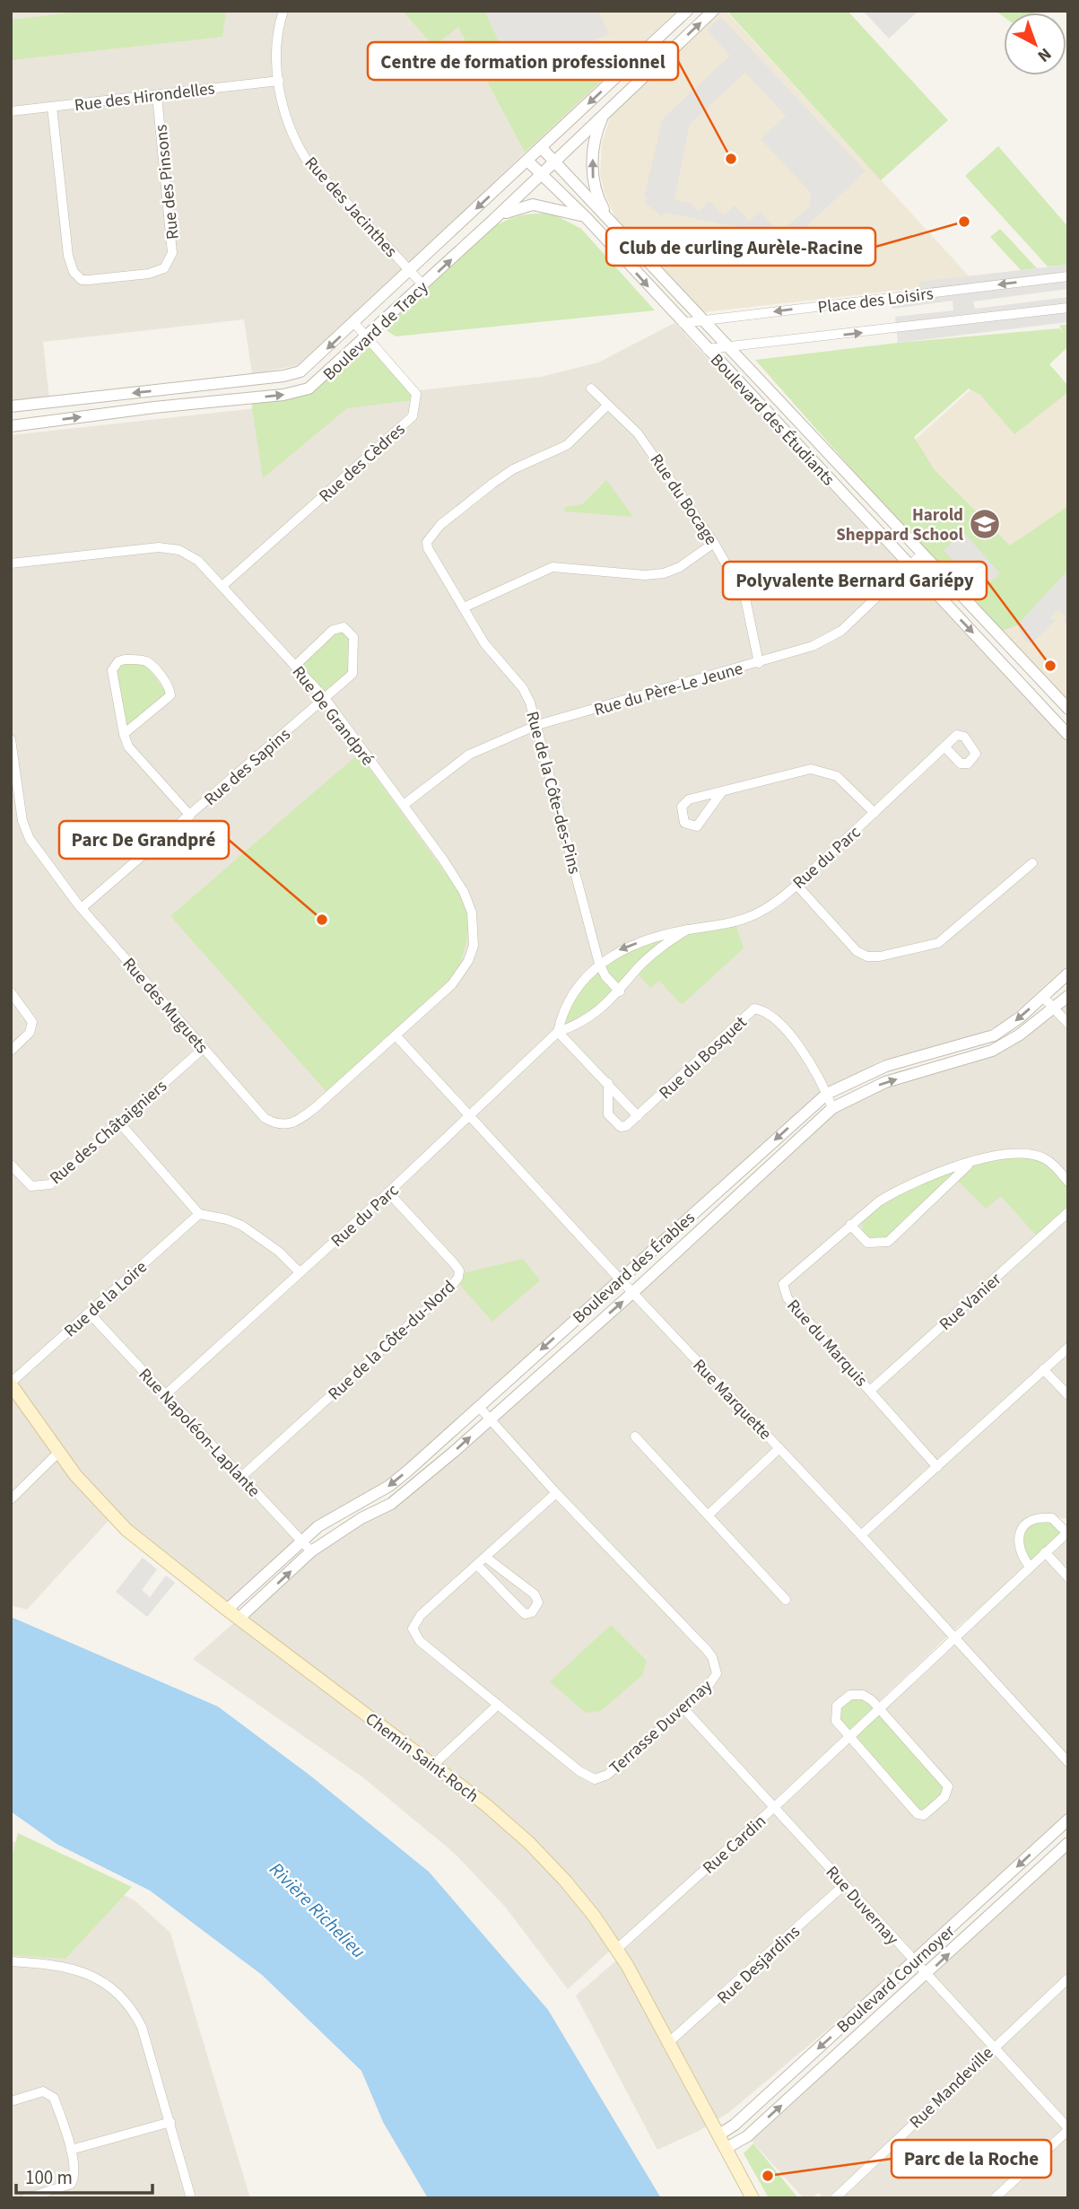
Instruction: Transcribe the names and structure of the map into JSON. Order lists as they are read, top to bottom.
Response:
{
  "streets": {
    "main road": ["Chemin Saint-Roch"],
    "street": [
      "Rue des Hirondelles",
      "Rue des Pinsons",
      "Rue des Jacinthes",
      "Place des Loisirs",
      "Boulevard de Tracy",
      "Boulevard des Étudiants",
      "Rue des Cèdres",
      "Rue du Bocage",
      "Rue du Père-Le Jeune",
      "Rue De Grandpré",
      "Rue des Sapins",
      "Rue de la Côte-des-Pins",
      "Rue du Parc",
      "Rue des Muguets",
      "Rue du Bosquet",
      "Rue des Châtaigniers",
      "Boulevard des Érables",
      "Rue de la Loire",
      "Rue Vanier",
      "Rue de la Côte-du-Nord",
      "Rue du Marquis",
      "Rue Marquette",
      "Rue Napoléon-Laplante",
      "Terrasse Duvernay",
      "Rue Cardin",
      "Rue Duvernay",
      "Rue Desjardins",
      "Boulevard Cournoyer",
      "Rue Mandeville"
    ]
  },
  "crossings": [
    ["Rue des Hirondelles", "Rue des Pinsons"],
    ["Rue des Hirondelles", "Rue des Jacinthes"],
    ["Rue des Jacinthes", "Boulevard de Tracy"],
    ["Place des Loisirs", "Boulevard des Étudiants"],
    ["Boulevard de Tracy", "Boulevard des Étudiants"],
    ["Boulevard de Tracy", "Rue des Cèdres"],
    ["Boulevard des Étudiants", "Rue du Père-Le Jeune"],
    ["Rue des Cèdres", "Rue De Grandpré"],
    ["Rue du Bocage", "Rue du Père-Le Jeune"],
    ["Rue du Bocage", "Rue de la Côte-des-Pins"],
    ["Rue du Père-Le Jeune", "Rue De Grandpré"],
    ["Rue du Père-Le Jeune", "Rue de la Côte-des-Pins"],
    ["Rue De Grandpré", "Rue des Sapins"],
    ["Rue De Grandpré", "Rue des Muguets"],
    ["Rue De Grandpré", "Rue Marquette"],
    ["Rue des Sapins", "Rue des Muguets"],
    ["Rue de la Côte-des-Pins", "Rue du Parc"],
    ["Rue du Parc", "Rue de la Côte-du-Nord"],
    ["Rue du Parc", "Rue Marquette"],
    ["Rue du Parc", "Rue Napoléon-Laplante"],
    ["Rue des Muguets", "Rue des Châtaigniers"],
    ["Rue des Muguets", "Rue Marquette"],
    ["Rue du Bosquet", "Boulevard des Érables"],
    ["Boulevard des Érables", "Rue Marquette"],
    ["Boulevard des Érables", "Rue Napoléon-Laplante"],
    ["Boulevard des Érables", "Terrasse Duvernay"],
    ["Boulevard des Érables", "Chemin Saint-Roch"],
    ["Rue de la Loire", "Rue Napoléon-Laplante"],
    ["Rue de la Loire", "Chemin Saint-Roch"],
    ["Rue Vanier", "Rue du Marquis"],
    ["Rue de la Côte-du-Nord", "Rue Napoléon-Laplante"],
    ["Rue Marquette", "Rue Cardin"],
    ["Terrasse Duvernay", "Rue Duvernay"],
    ["Chemin Saint-Roch", "Rue Cardin"],
    ["Chemin Saint-Roch", "Rue Desjardins"],
    ["Chemin Saint-Roch", "Boulevard Cournoyer"],
    ["Rue Cardin", "Rue Duvernay"],
    ["Rue Duvernay", "Rue Desjardins"],
    ["Rue Duvernay", "Boulevard Cournoyer"],
    ["Rue Duvernay", "Rue Mandeville"]
  ],
  "water": ["Rivière Richelieu"],
  "places": {
    "other": [
      "Centre de formation professionnel",
      "Club de curling Aurèle-Racine",
      "Polyvalente Bernard Gariépy",
      "Parc De Grandpré",
      "Parc de la Roche"
    ],
    "school or university": ["Harold Sheppard School"]
  },
  "scale_bar": "100 m",
  "north": "bottom right"
}
